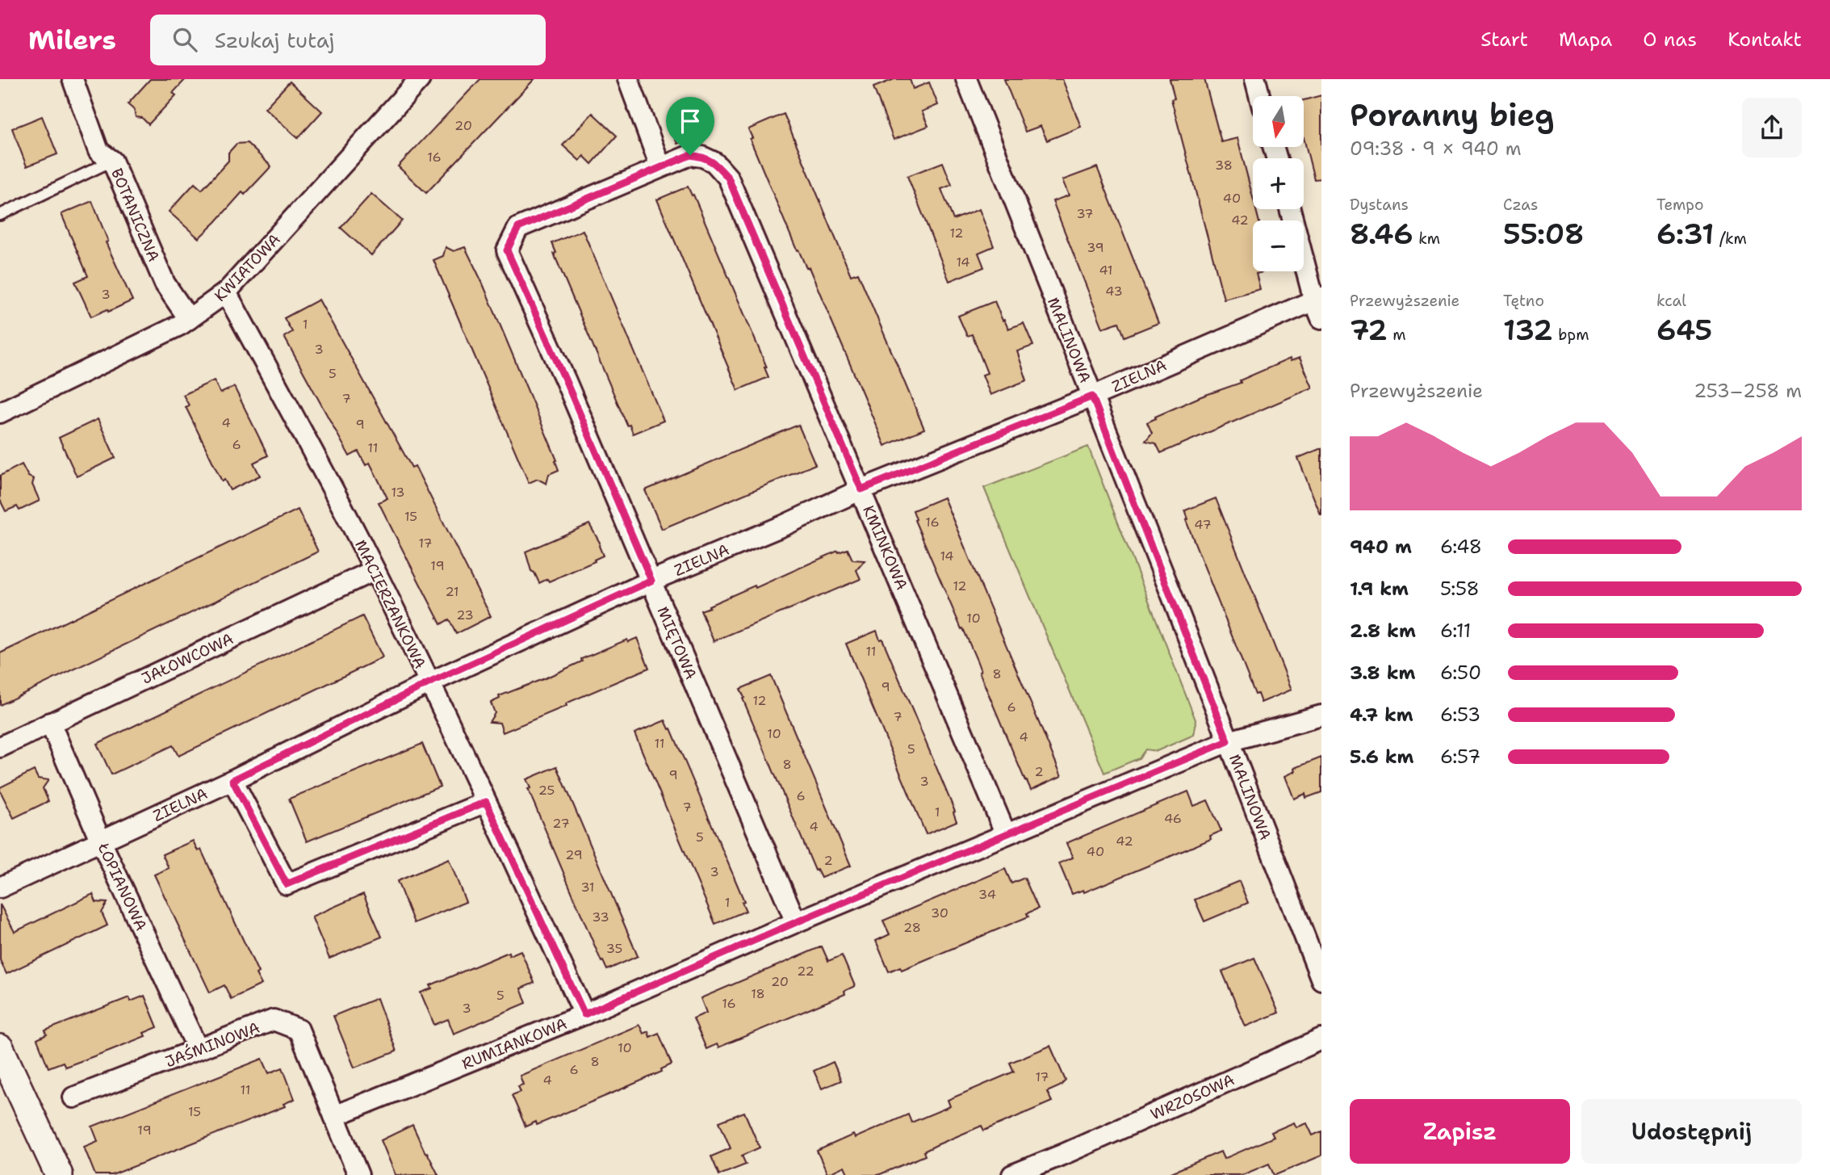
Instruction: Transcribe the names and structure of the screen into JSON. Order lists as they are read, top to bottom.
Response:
{
  "streets": {
    "street": [
      "BOTANICZNA",
      "KWIATOWA",
      "MALINOWA",
      "ZIELNA",
      "KMINKOWA",
      "MACIERZANKOWA",
      "MIĘTOWA",
      "JAŁOWCOWA",
      "ŁOPIANOWA",
      "RUMIANKOWA",
      "JAŚMINOWA",
      "WRZOSOWA"
    ]
  },
  "crossings": [
    ["BOTANICZNA", "KWIATOWA"],
    ["KWIATOWA", "MACIERZANKOWA"],
    ["MALINOWA", "ZIELNA"],
    ["MALINOWA", "RUMIANKOWA"],
    ["ZIELNA", "KMINKOWA"],
    ["ZIELNA", "MACIERZANKOWA"],
    ["ZIELNA", "MIĘTOWA"],
    ["ZIELNA", "ŁOPIANOWA"],
    ["KMINKOWA", "MIĘTOWA"],
    ["KMINKOWA", "RUMIANKOWA"],
    ["MACIERZANKOWA", "JAŁOWCOWA"],
    ["MACIERZANKOWA", "RUMIANKOWA"],
    ["MIĘTOWA", "RUMIANKOWA"],
    ["JAŁOWCOWA", "ŁOPIANOWA"],
    ["ŁOPIANOWA", "JAŚMINOWA"],
    ["RUMIANKOWA", "JAŚMINOWA"]
  ],
  "house_numbers": [
    "20",
    "16",
    "38",
    "40",
    "37",
    "42",
    "12",
    "39",
    "14",
    "41",
    "43",
    "3",
    "1",
    "3",
    "5",
    "7",
    "4",
    "9",
    "6",
    "11",
    "13",
    "15",
    "16",
    "47",
    "17",
    "14",
    "19",
    "12",
    "21",
    "23",
    "10",
    "11",
    "8",
    "9",
    "12",
    "6",
    "7",
    "10",
    "4",
    "11",
    "5",
    "8",
    "2",
    "9",
    "3",
    "25",
    "6",
    "7",
    "1",
    "46",
    "27",
    "4",
    "5",
    "42",
    "40",
    "29",
    "2",
    "3",
    "31",
    "34",
    "1",
    "30",
    "33",
    "28",
    "35",
    "22",
    "20",
    "18",
    "5",
    "16",
    "3",
    "10",
    "8",
    "6",
    "17",
    "4",
    "11",
    "15",
    "19"
  ],
  "north": "bottom",
  "page": {
    "header": "Milers",
    "search": "Szukaj tutaj",
    "nav": [
      "Start",
      "Mapa",
      "O nas",
      "Kontakt"
    ],
    "heading": ["Poranny bieg", "09:38 · 9 × 940 m"],
    "map_buttons": ["+", "−"],
    "stats": [
      ["Dystans", "8.46 km"],
      ["Czas", "55:08"],
      ["Tempo", "6:31 /km"],
      ["Przewyższenie", "72 m"],
      ["Tętno", "132 bpm"],
      ["kcal", "645"]
    ],
    "chart": ["Przewyższenie", "253–258 m"],
    "list": [
      {
        "name": "940 m",
        "note": "6:48"
      },
      {
        "name": "1.9 km",
        "note": "5:58"
      },
      {
        "name": "2.8 km",
        "note": "6:11"
      },
      {
        "name": "3.8 km",
        "note": "6:50"
      },
      {
        "name": "4.7 km",
        "note": "6:53"
      },
      {
        "name": "5.6 km",
        "note": "6:57"
      }
    ],
    "buttons": ["Zapisz", "Udostępnij"]
  }
}
